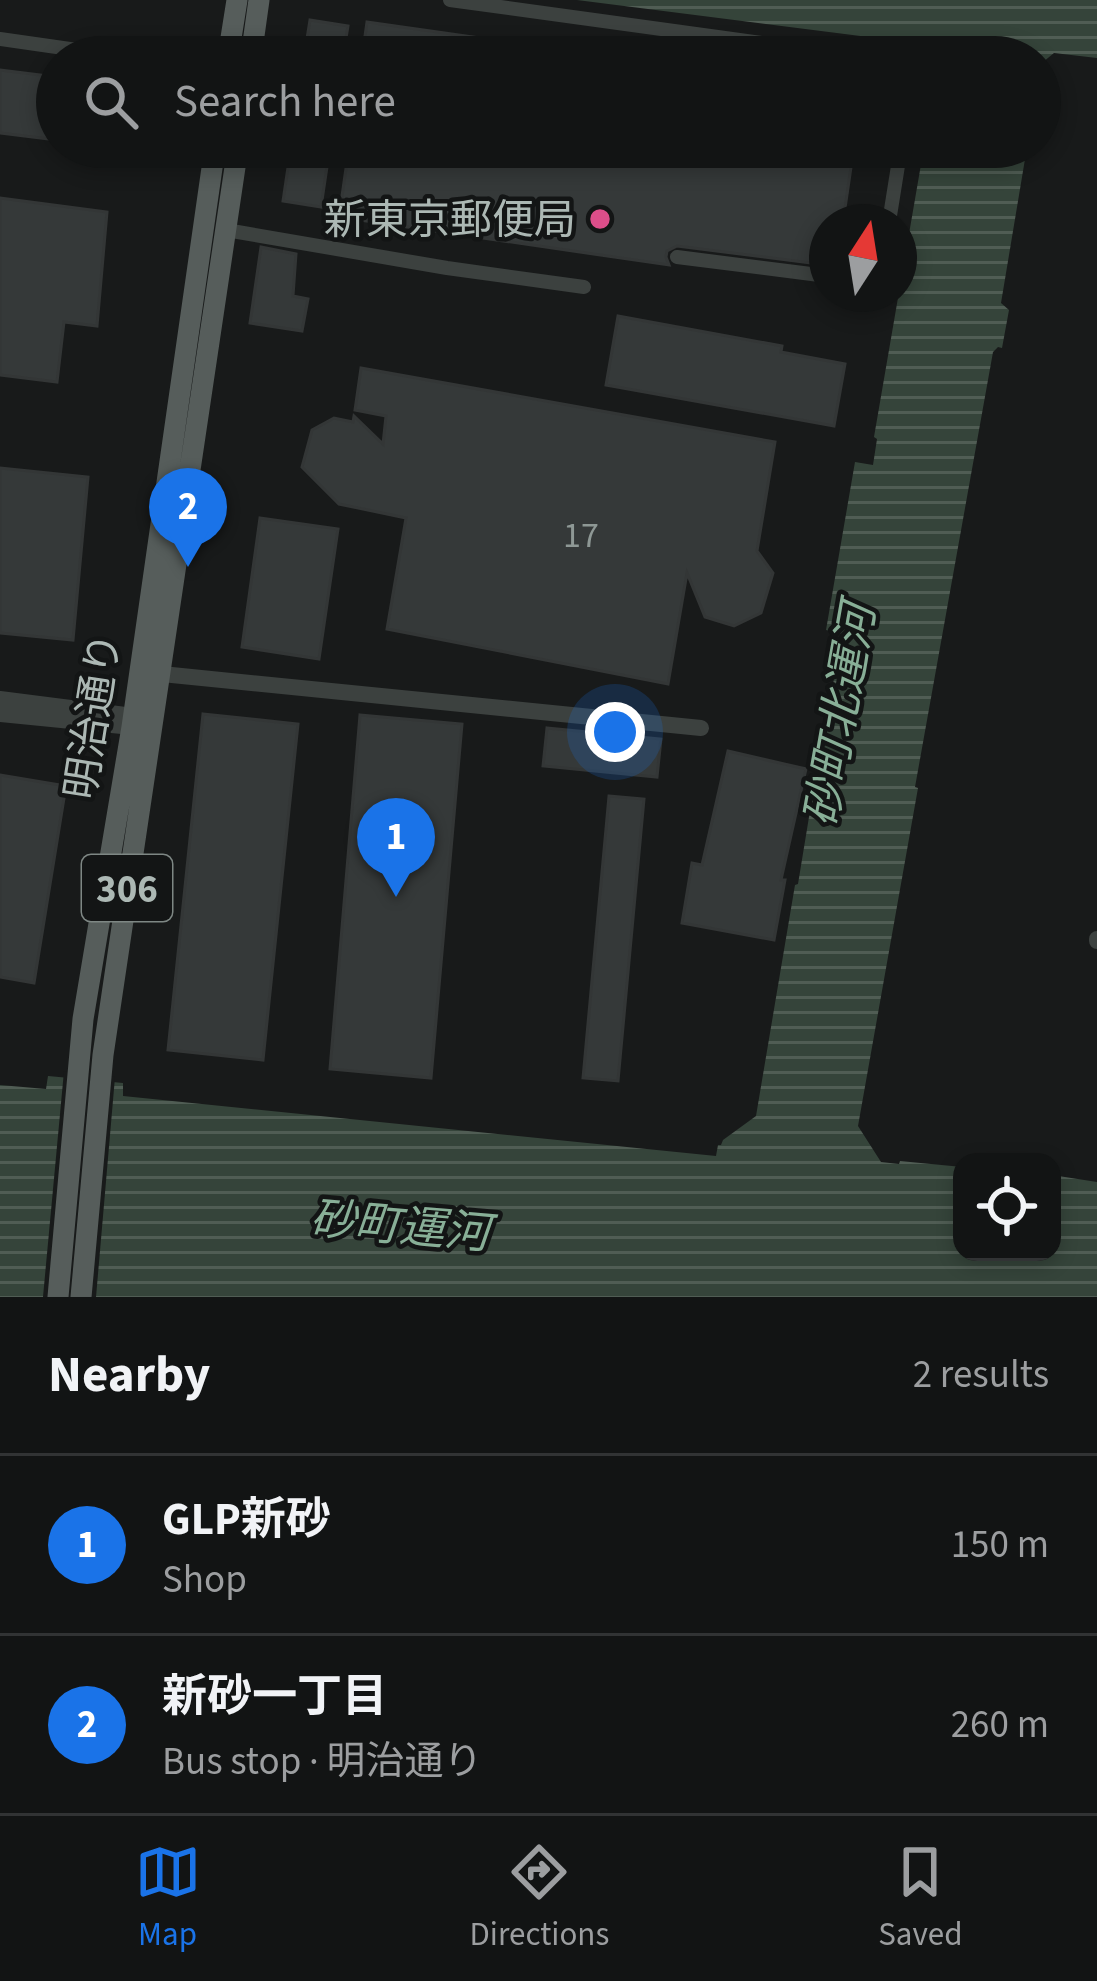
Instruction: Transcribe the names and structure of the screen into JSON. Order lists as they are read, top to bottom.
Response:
{
  "streets": {
    "main road": ["明治通り", "306"]
  },
  "water": ["砂町北運河", "砂町運河"],
  "places": ["新東京郵便局"],
  "house_numbers": ["17"],
  "north": "top",
  "page": {
    "search": "Search here",
    "pins": ["2", "1"],
    "heading": ["Nearby", "2 results"],
    "list": [
      {
        "mark": "1",
        "name": "GLP新砂",
        "note": "Shop",
        "value": "150 m"
      },
      {
        "mark": "2",
        "name": "新砂一丁目",
        "note": "Bus stop · 明治通り",
        "value": "260 m"
      }
    ],
    "nav": ["Map", "Directions", "Saved"]
  }
}
